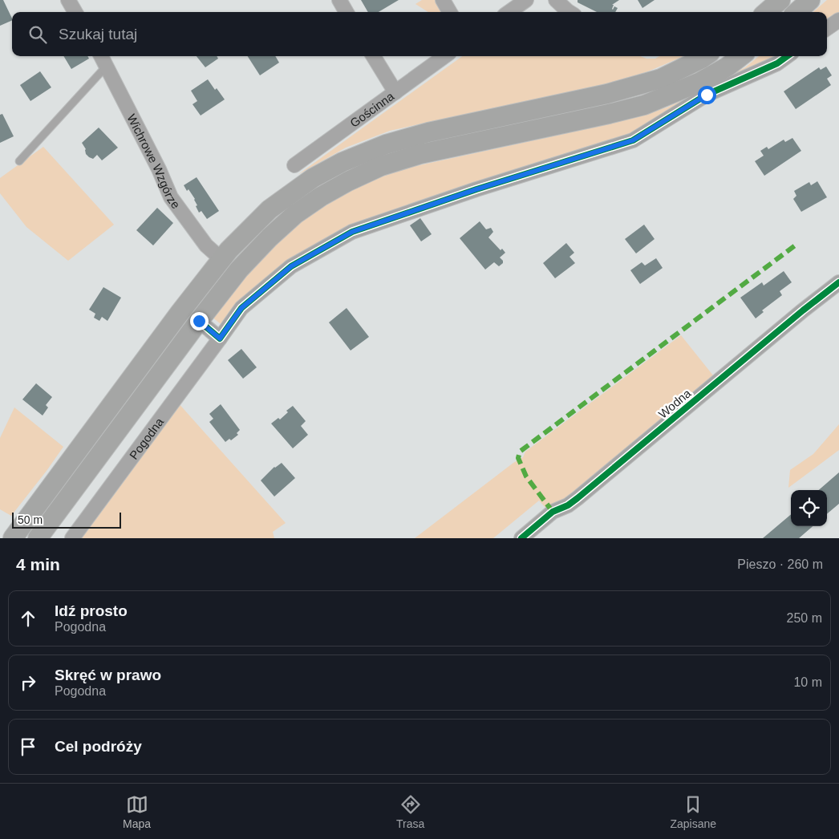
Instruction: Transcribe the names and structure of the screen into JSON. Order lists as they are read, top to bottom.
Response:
{
  "streets": {
    "street": [
      "Gościnna",
      "Wichrowe Wzgórze",
      "Wodna",
      "Pogodna"
    ]
  },
  "scale_bar": "50 m",
  "page": {
    "search": "Szukaj tutaj",
    "scale": "50 m",
    "heading": ["4 min", "Pieszo · 260 m"],
    "list": [
      ["Idź prosto", "Pogodna", "250 m"],
      ["Skręć w prawo", "Pogodna", "10 m"],
      "Cel podróży"
    ],
    "nav": ["Mapa", "Trasa", "Zapisane"]
  }
}
